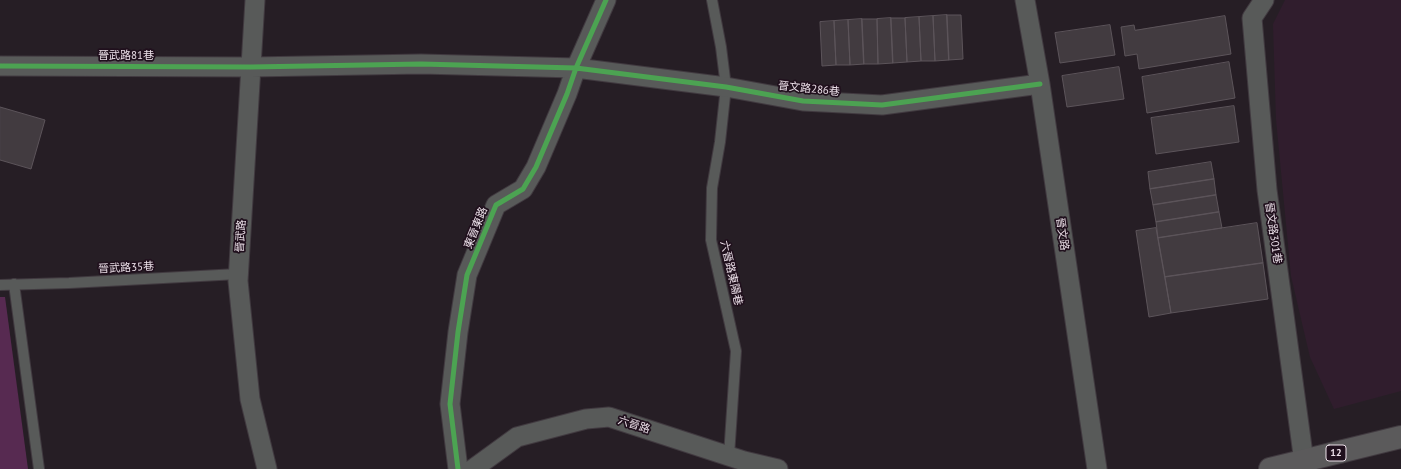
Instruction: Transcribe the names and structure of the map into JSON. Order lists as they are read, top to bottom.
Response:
{
  "streets": {
    "main road": ["12"],
    "street": [
      "晉武路81巷",
      "晉文路286巷",
      "東晉東路",
      "晉文路301巷",
      "晉文路",
      "晉武路",
      "六晉路"
    ],
    "lane": ["晉武路35巷", "六晉路東陽巷"]
  },
  "crossings": [
    ["晉武路81巷", "晉文路286巷"],
    ["晉武路81巷", "東晉東路"],
    ["晉武路81巷", "晉武路"],
    ["晉文路286巷", "東晉東路"],
    ["晉文路286巷", "晉文路"],
    ["晉文路286巷", "六晉路東陽巷"],
    ["晉文路301巷", "12"],
    ["晉武路", "晉武路35巷"],
    ["六晉路東陽巷", "六晉路"]
  ]
}
